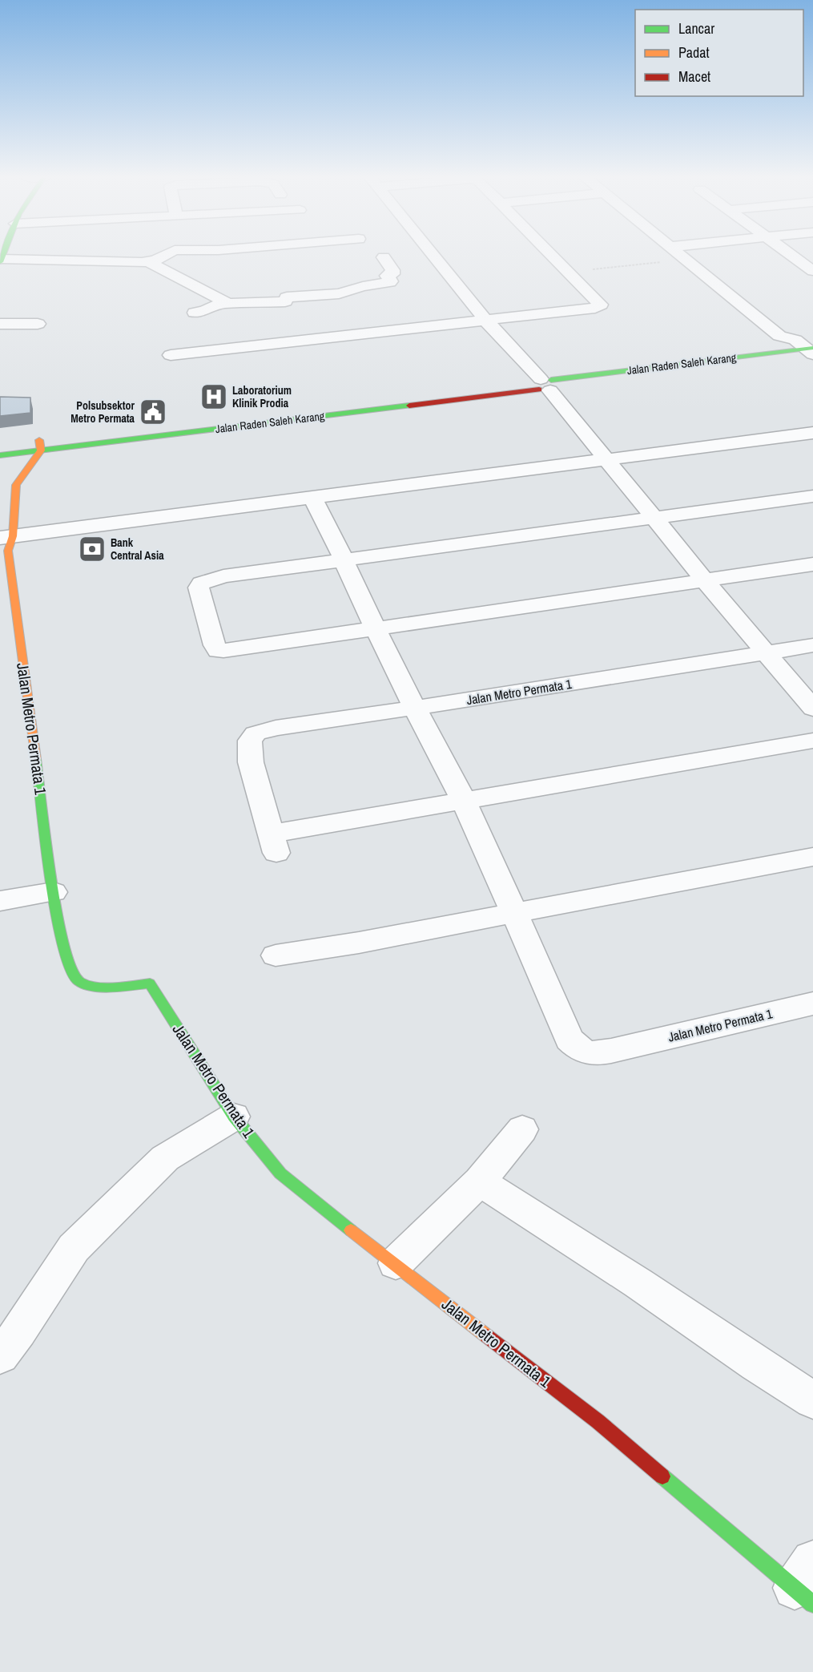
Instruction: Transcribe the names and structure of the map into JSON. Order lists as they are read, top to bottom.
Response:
{
  "streets": {
    "street": ["Jalan Raden Saleh Karang", "Jalan Metro Permata 1"]
  },
  "crossings": [
    ["Jalan Raden Saleh Karang", "Jalan Metro Permata 1"]
  ],
  "places": {
    "hospital": ["Laboratorium Klinik Prodia"],
    "public building": ["Polsubsektor Metro Permata"],
    "bank": ["Bank Central Asia"]
  },
  "legend": ["Lancar", "Padat", "Macet"]
}
